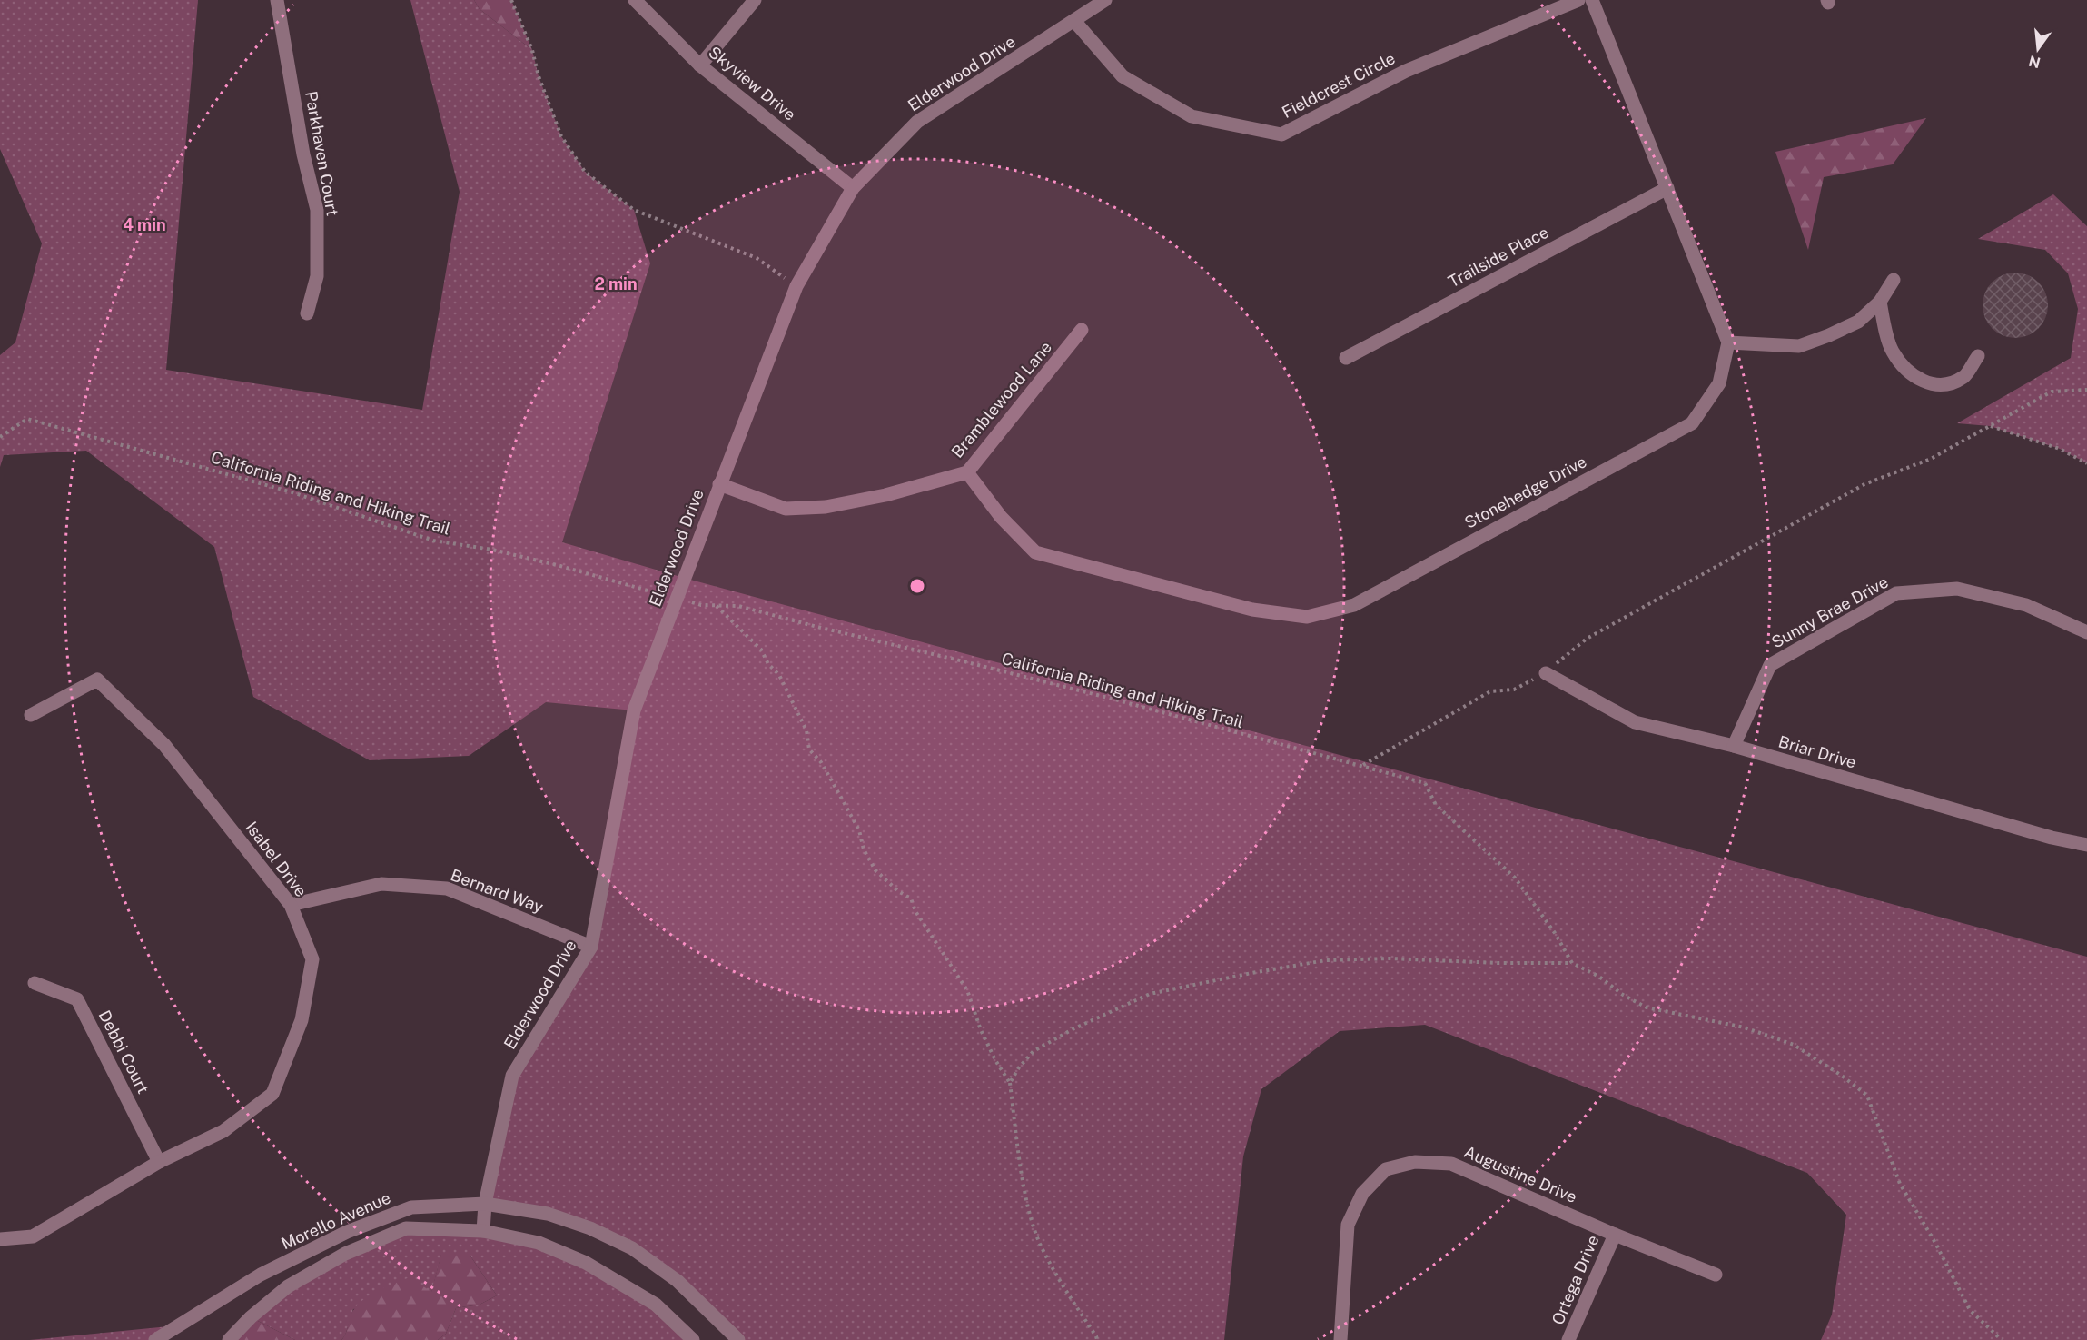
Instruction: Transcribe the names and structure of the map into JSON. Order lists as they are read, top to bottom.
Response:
{
  "streets": {
    "street": [
      "Elderwood Drive",
      "Skyview Drive",
      "Fieldcrest Circle",
      "Parkhaven Court",
      "Trailside Place",
      "Bramblewood Lane",
      "Stonehedge Drive",
      "Sunny Brae Drive",
      "Briar Drive",
      "Isabel Drive",
      "Bernard Way",
      "Debbi Court",
      "Augustine Drive",
      "Morello Avenue",
      "Ortega Drive"
    ],
    "path": ["California Riding and Hiking Trail"]
  },
  "crossings": [
    ["Elderwood Drive", "Skyview Drive"],
    ["Elderwood Drive", "Fieldcrest Circle"],
    ["Elderwood Drive", "Bramblewood Lane"],
    ["Elderwood Drive", "California Riding and Hiking Trail"],
    ["Elderwood Drive", "Bernard Way"],
    ["Elderwood Drive", "Morello Avenue"],
    ["Bramblewood Lane", "Stonehedge Drive"],
    ["Sunny Brae Drive", "Briar Drive"],
    ["Isabel Drive", "Bernard Way"],
    ["Isabel Drive", "Debbi Court"],
    ["Augustine Drive", "Ortega Drive"]
  ],
  "north": "bottom",
  "rings": ["4 min", "2 min"]
}
